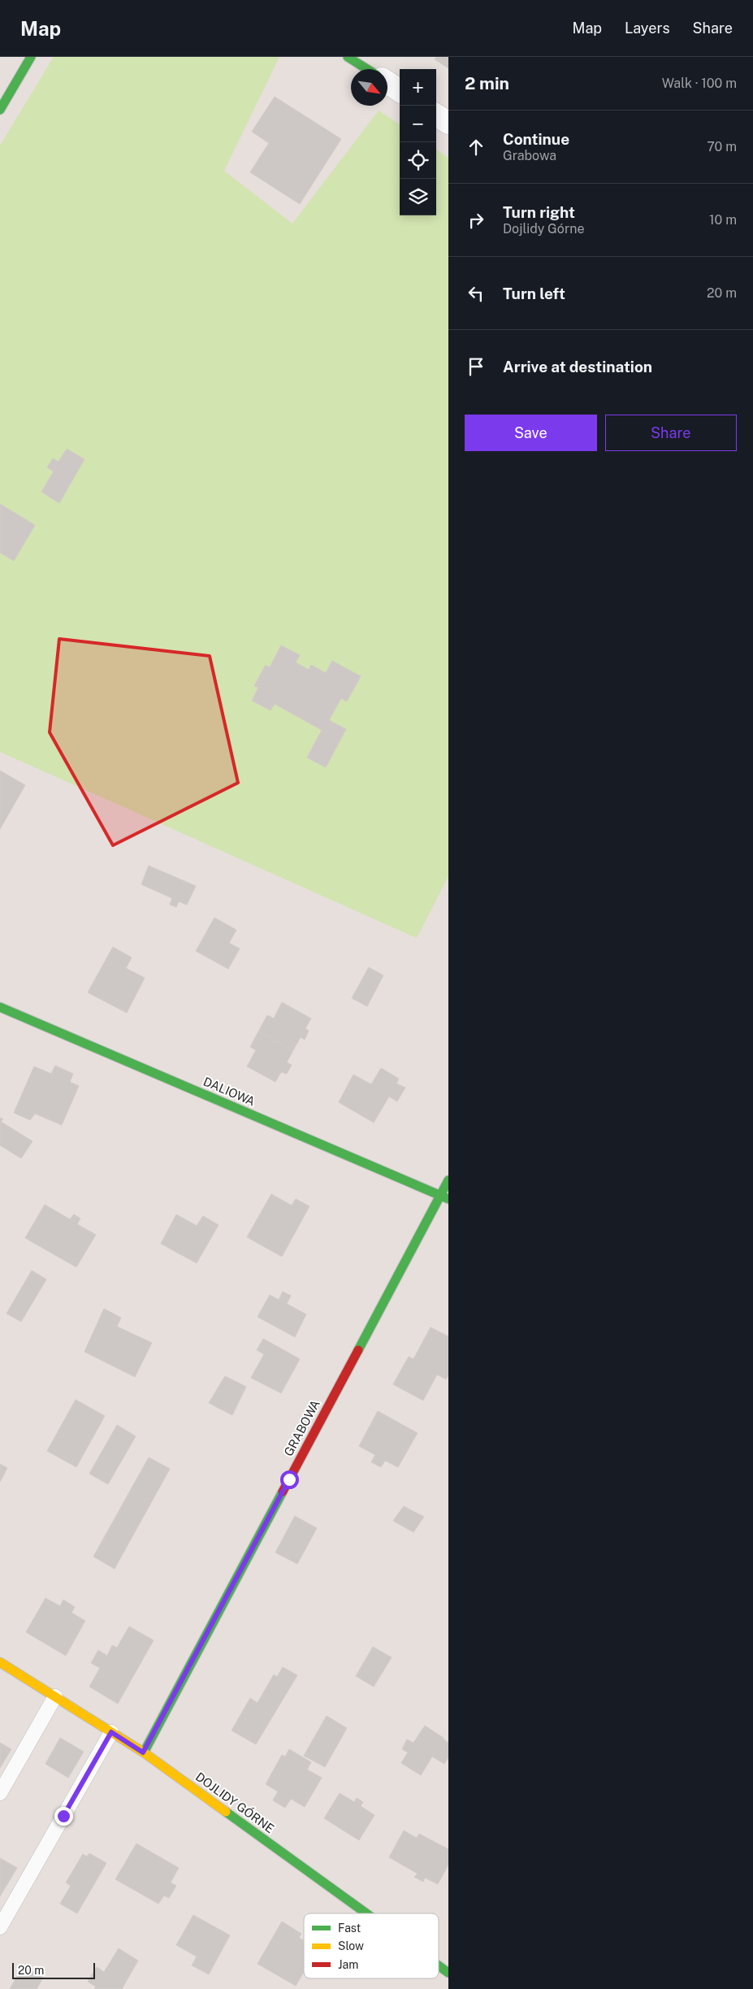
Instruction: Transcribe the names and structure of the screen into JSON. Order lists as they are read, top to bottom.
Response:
{
  "streets": {
    "street": ["DALIOWA", "GRABOWA", "DOJLIDY GÓRNE"]
  },
  "crossings": [
    ["DALIOWA", "GRABOWA"],
    ["GRABOWA", "DOJLIDY GÓRNE"]
  ],
  "legend": ["Fast", "Slow", "Jam"],
  "scale_bar": "20 m",
  "north": "bottom right",
  "page": {
    "header": "Map",
    "nav": ["Map", "Layers", "Share"],
    "heading": ["2 min", "Walk · 100 m"],
    "map_buttons": ["+", "−"],
    "list": [
      ["Continue", "Grabowa", "70 m"],
      ["Turn right", "Dojlidy Górne", "10 m"],
      ["Turn left", "20 m"],
      "Arrive at destination"
    ],
    "buttons": ["Save", "Share"],
    "scale": "20 m"
  }
}
